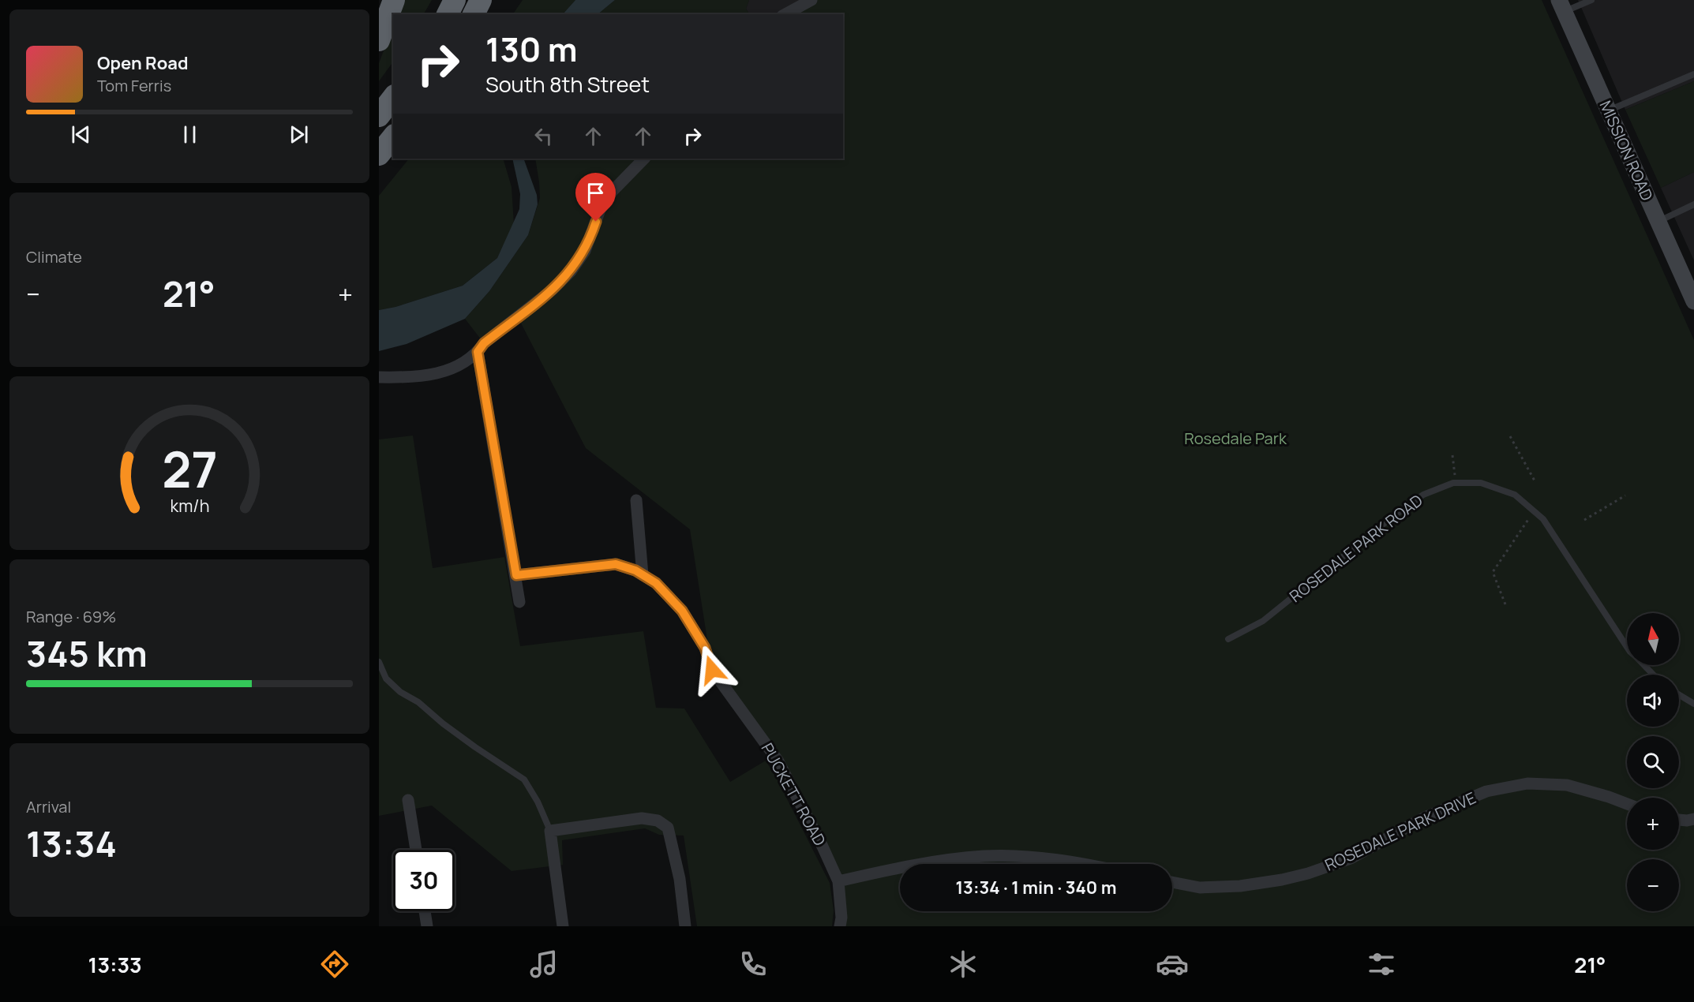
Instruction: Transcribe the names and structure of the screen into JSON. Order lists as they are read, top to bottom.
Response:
{
  "streets": {
    "main road": ["MISSION ROAD"],
    "street": ["PUCKETT ROAD", "ROSEDALE PARK DRIVE"],
    "lane": ["ROSEDALE PARK ROAD"]
  },
  "parks": ["Rosedale Park"],
  "north": "top",
  "page": {
    "turn": ["130 m", "South 8th Street"],
    "song": ["Open Road", "Tom Ferris"],
    "tile": [
      "Climate",
      ["Range · 69%", "345 km"],
      ["Arrival", "13:34"]
    ],
    "heat": ["−", "21°", "+"],
    "map_buttons": ["+", "−"],
    "limit": "30",
    "trip": "13:34 · 1 min · 340 m",
    "tabs": ["13:33", "21°"],
    "gauge": ["27", "km/h"]
  }
}
